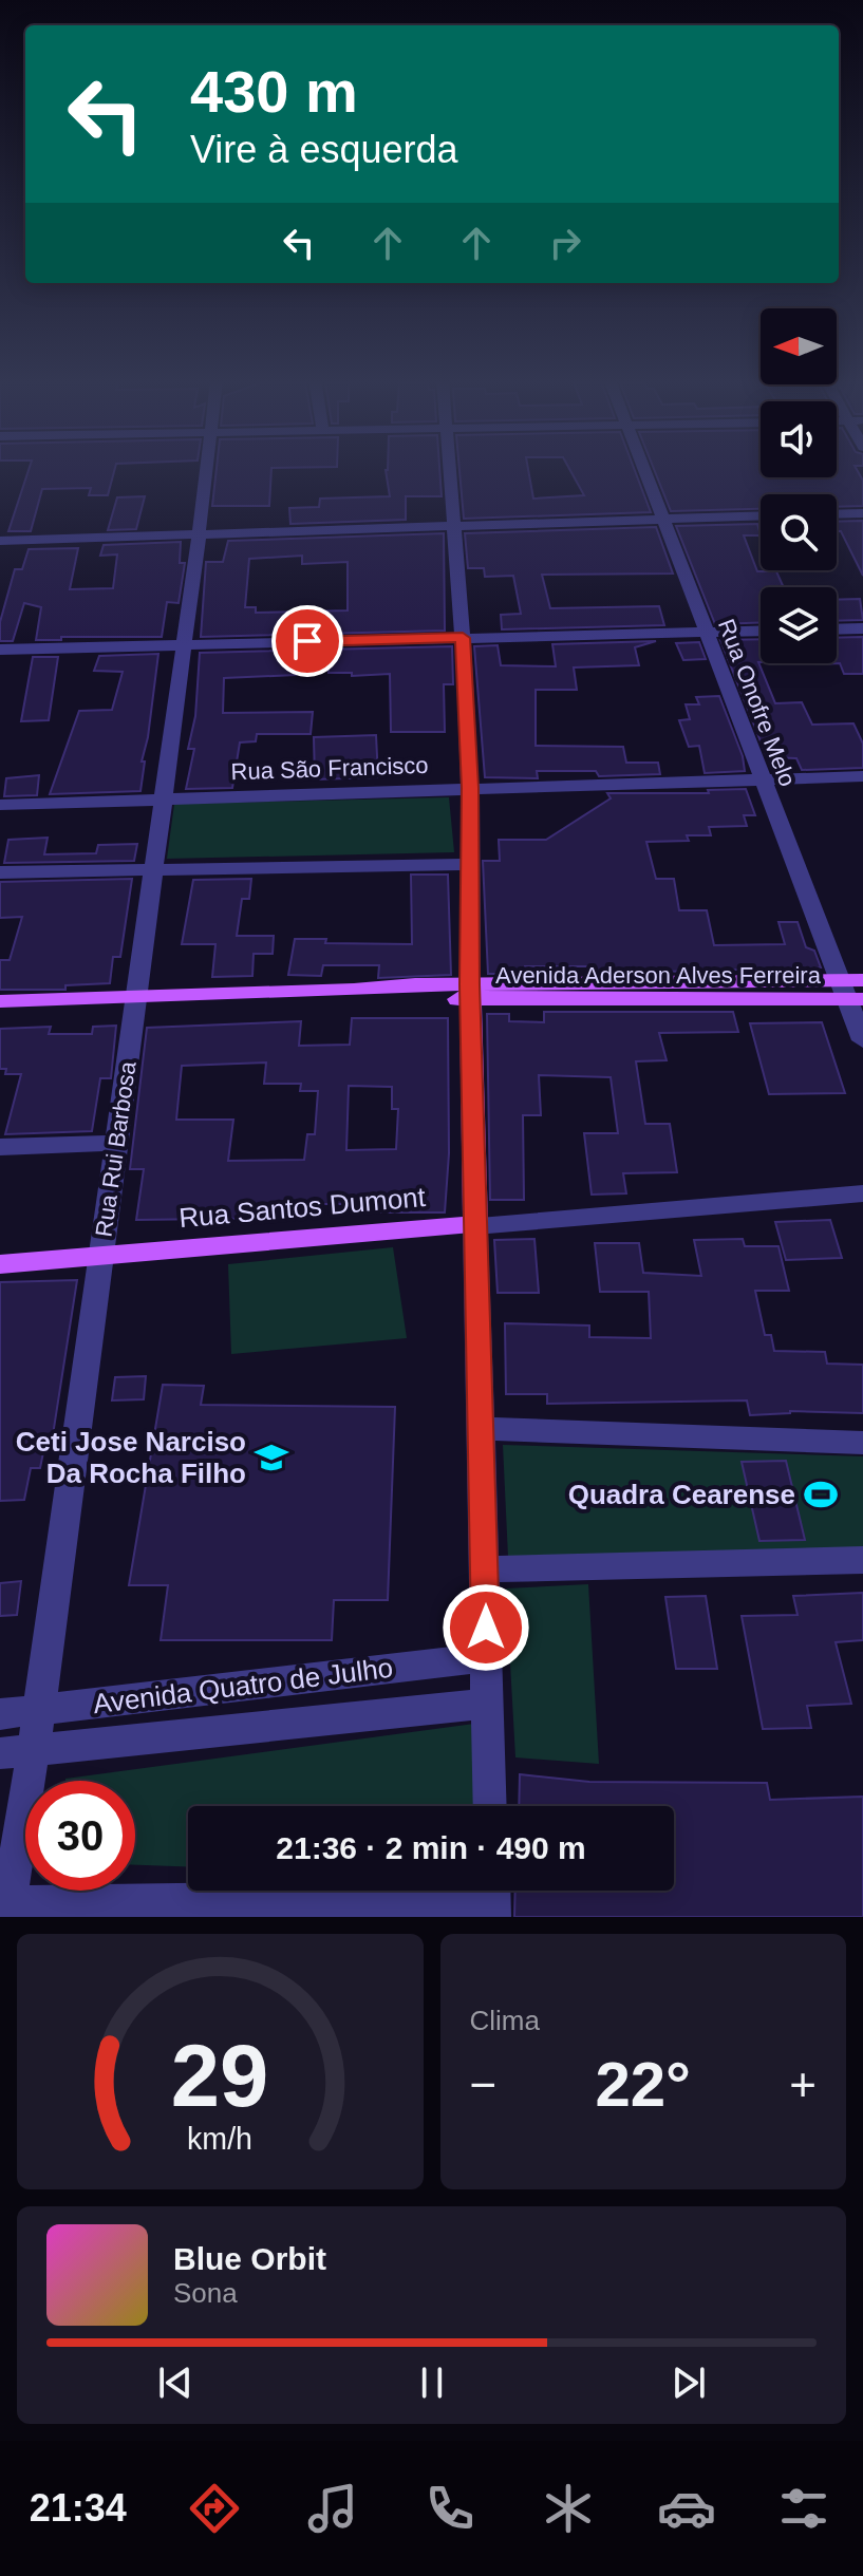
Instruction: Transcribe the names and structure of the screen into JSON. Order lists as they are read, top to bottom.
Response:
{
  "streets": {
    "main road": ["Avenida Aderson Alves Ferreira", "Rua Santos Dumont"],
    "street": [
      "Rua Onofre Melo",
      "Rua São Francisco",
      "Rua Rui Barbosa",
      "Avenida Quatro de Julho"
    ]
  },
  "crossings": [
    ["Rua Onofre Melo", "Rua São Francisco"],
    ["Rua Onofre Melo", "Avenida Aderson Alves Ferreira"],
    ["Rua São Francisco", "Rua Rui Barbosa"],
    ["Avenida Aderson Alves Ferreira", "Rua Rui Barbosa"],
    ["Rua Rui Barbosa", "Rua Santos Dumont"],
    ["Rua Rui Barbosa", "Avenida Quatro de Julho"]
  ],
  "places": {
    "school or university": ["Ceti Jose Narciso Da Rocha Filho"],
    "sports": ["Quadra Cearense"]
  },
  "north": "left",
  "page": {
    "turn": ["430 m", "Vire à esquerda"],
    "limit": "30",
    "trip": "21:36 · 2 min · 490 m",
    "tile": "Clima",
    "heat": ["−", "22°", "+"],
    "song": ["Blue Orbit", "Sona"],
    "tabs": "21:34",
    "gauge": ["29", "km/h"]
  }
}
